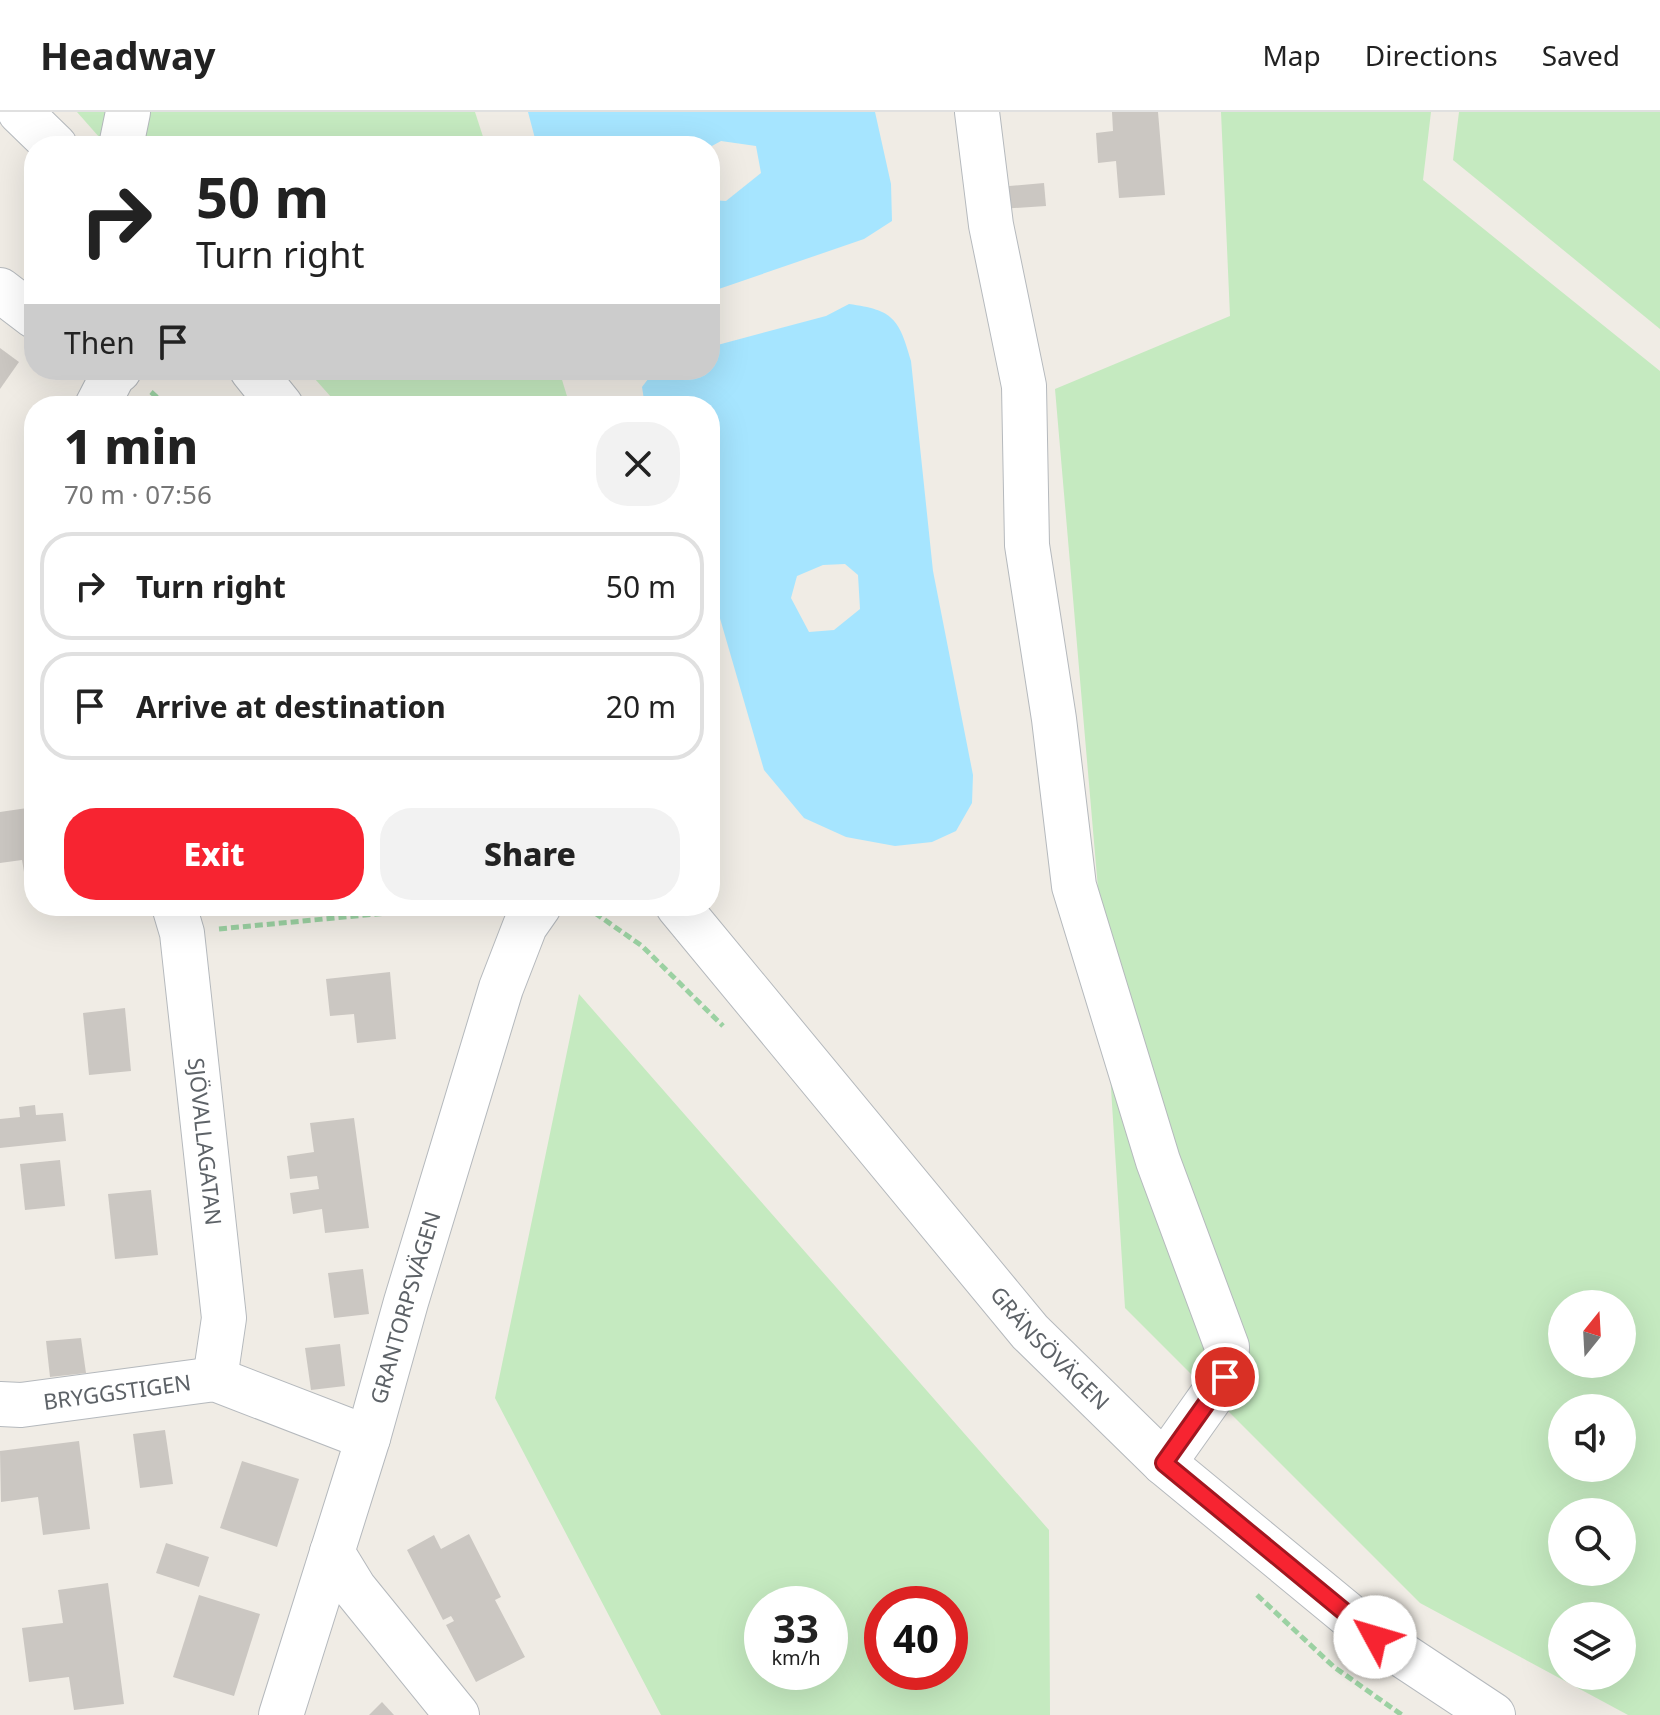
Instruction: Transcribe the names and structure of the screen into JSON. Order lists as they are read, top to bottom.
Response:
{
  "streets": {
    "street": [
      "SJÖVALLAGATAN",
      "GRANTORPSVÄGEN",
      "GRÄNSÖVÄGEN",
      "BRYGGSTIGEN"
    ]
  },
  "crossings": [
    ["SJÖVALLAGATAN", "BRYGGSTIGEN"],
    ["GRANTORPSVÄGEN", "BRYGGSTIGEN"]
  ],
  "north": "top",
  "page": {
    "header": "Headway",
    "nav": ["Map", "Directions", "Saved"],
    "turn": ["50 m", "Turn right"],
    "then": "Then",
    "heading": ["1 min", "70 m · 07:56"],
    "list": [
      {
        "name": "Turn right",
        "value": "50 m"
      },
      {
        "name": "Arrive at destination",
        "value": "20 m"
      }
    ],
    "buttons": ["Exit", "Share"],
    "speed": "33 km/h",
    "limit": "40"
  }
}
